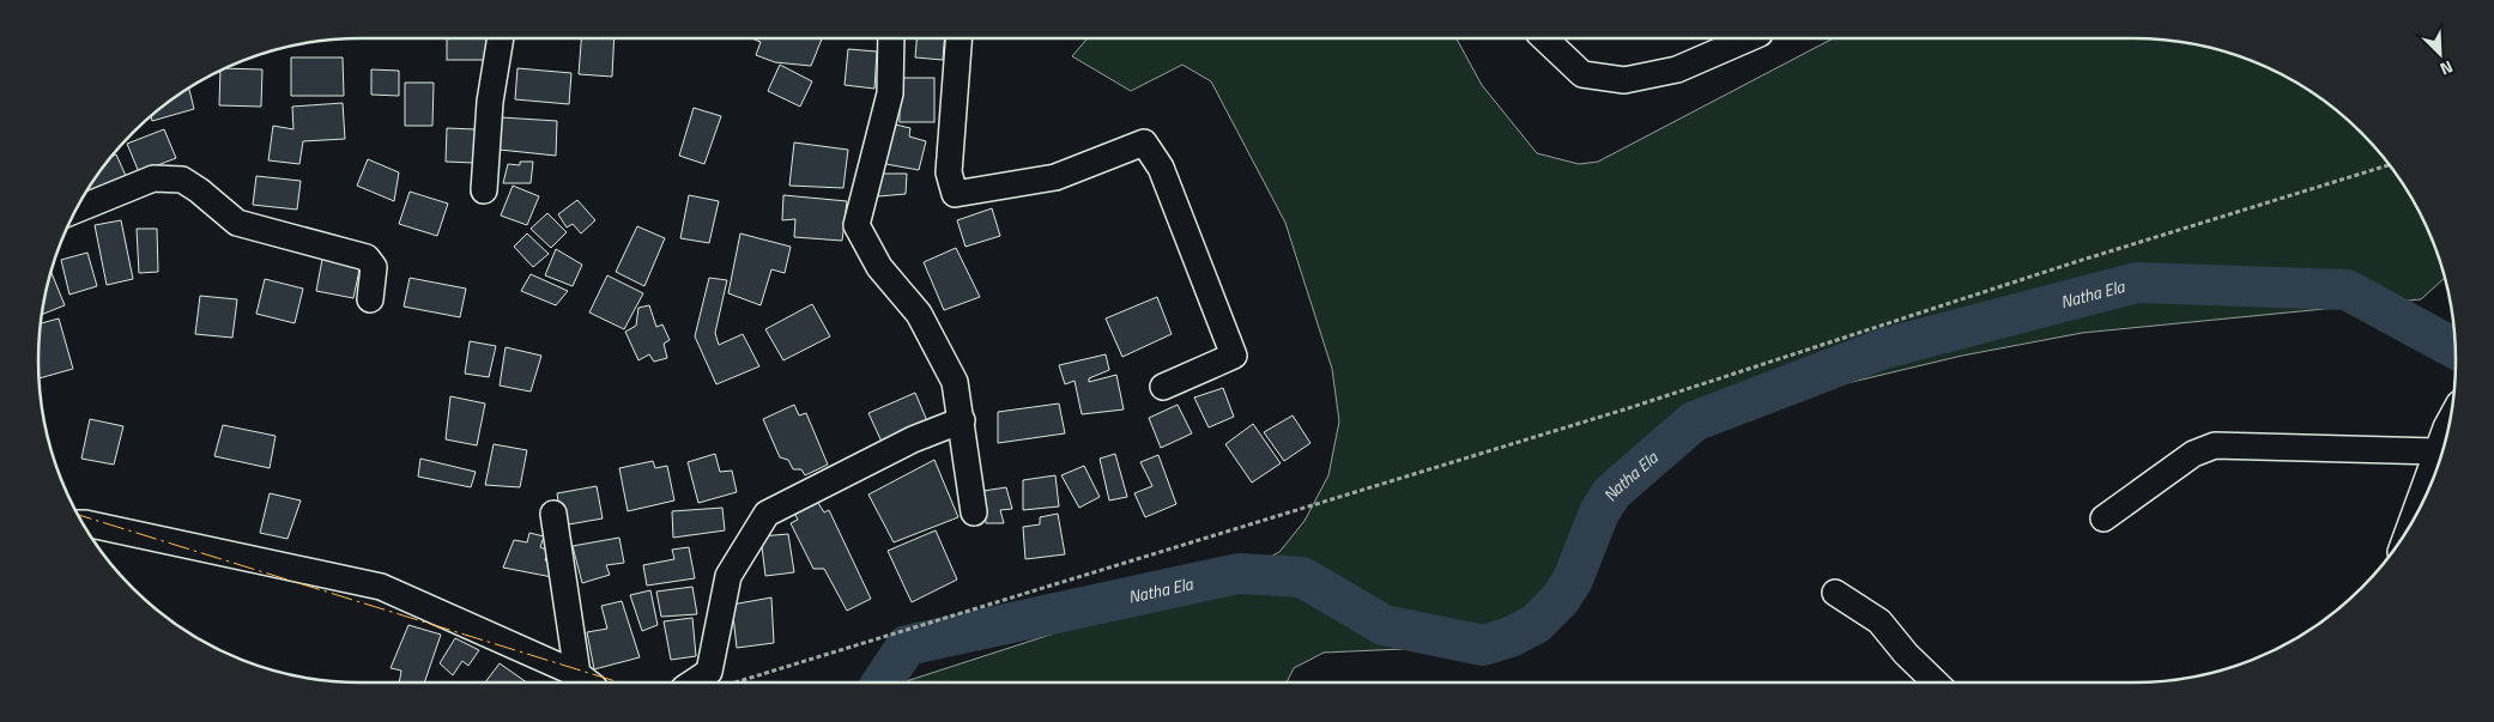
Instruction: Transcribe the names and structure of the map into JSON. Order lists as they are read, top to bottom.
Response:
{
  "water": ["Natha Ela"],
  "north": "bottom right"
}
